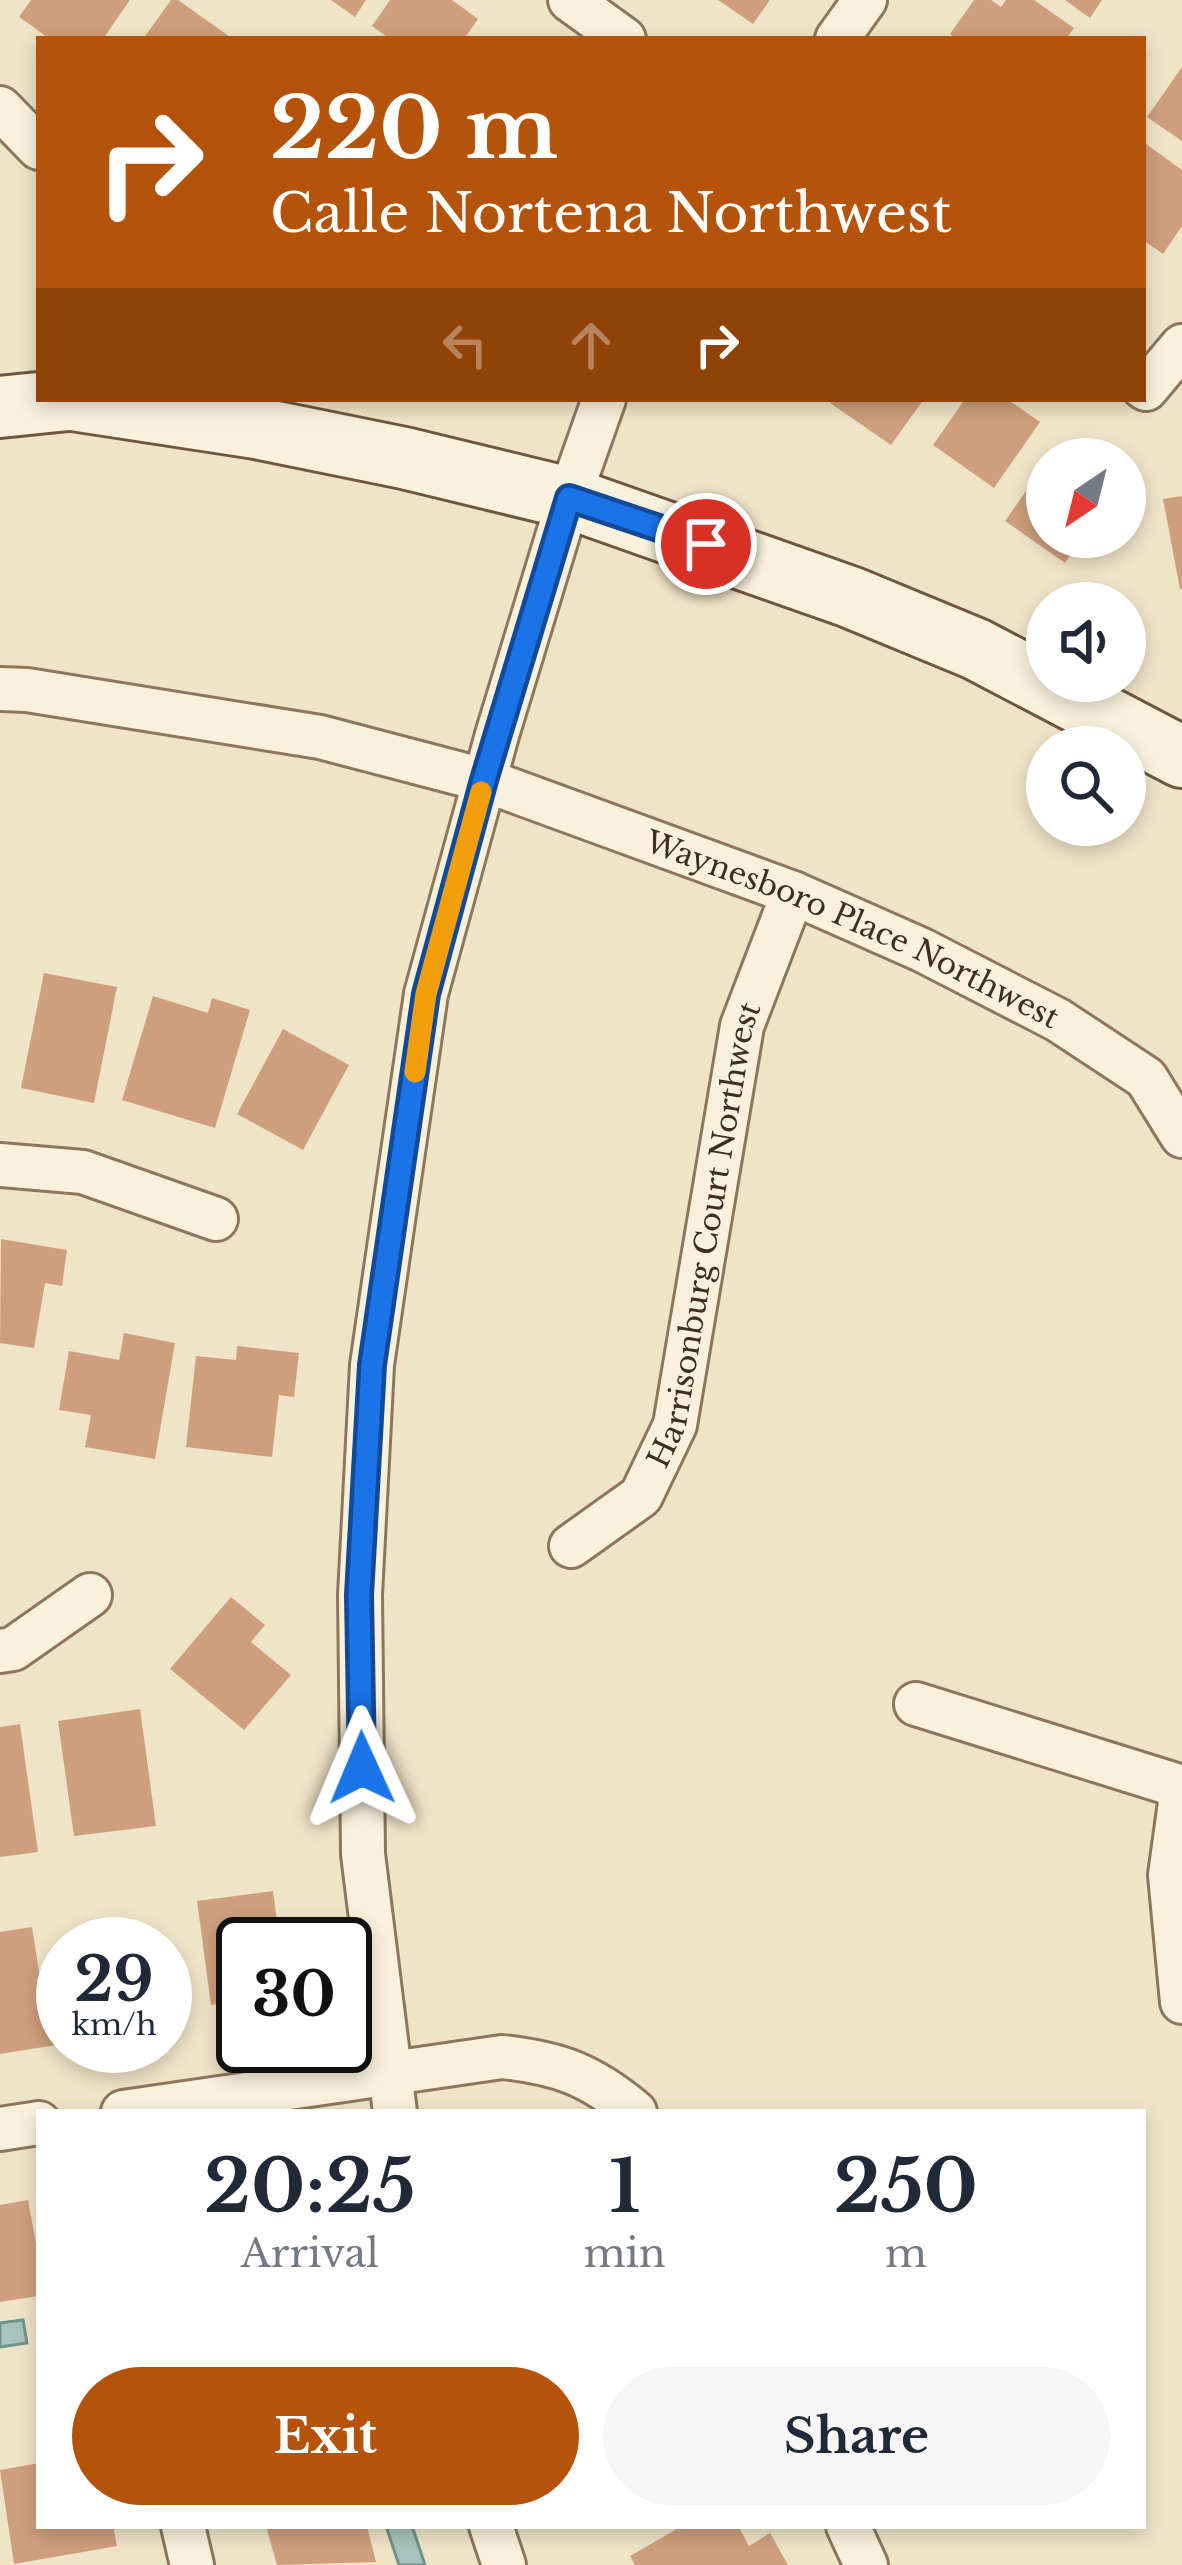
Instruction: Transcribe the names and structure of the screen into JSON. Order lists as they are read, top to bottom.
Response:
{
  "streets": {
    "street": ["Waynesboro Place Northwest", "Harrisonburg Court Northwest"]
  },
  "crossings": [
    ["Waynesboro Place Northwest", "Harrisonburg Court Northwest"]
  ],
  "north": "bottom left",
  "page": {
    "turn": ["220 m", "Calle Nortena Northwest"],
    "speed": "29 km/h",
    "limit": "30",
    "eta": [
      "20:25",
      "Arrival",
      "1",
      "min",
      "250",
      "m"
    ],
    "buttons": ["Exit", "Share"]
  }
}
